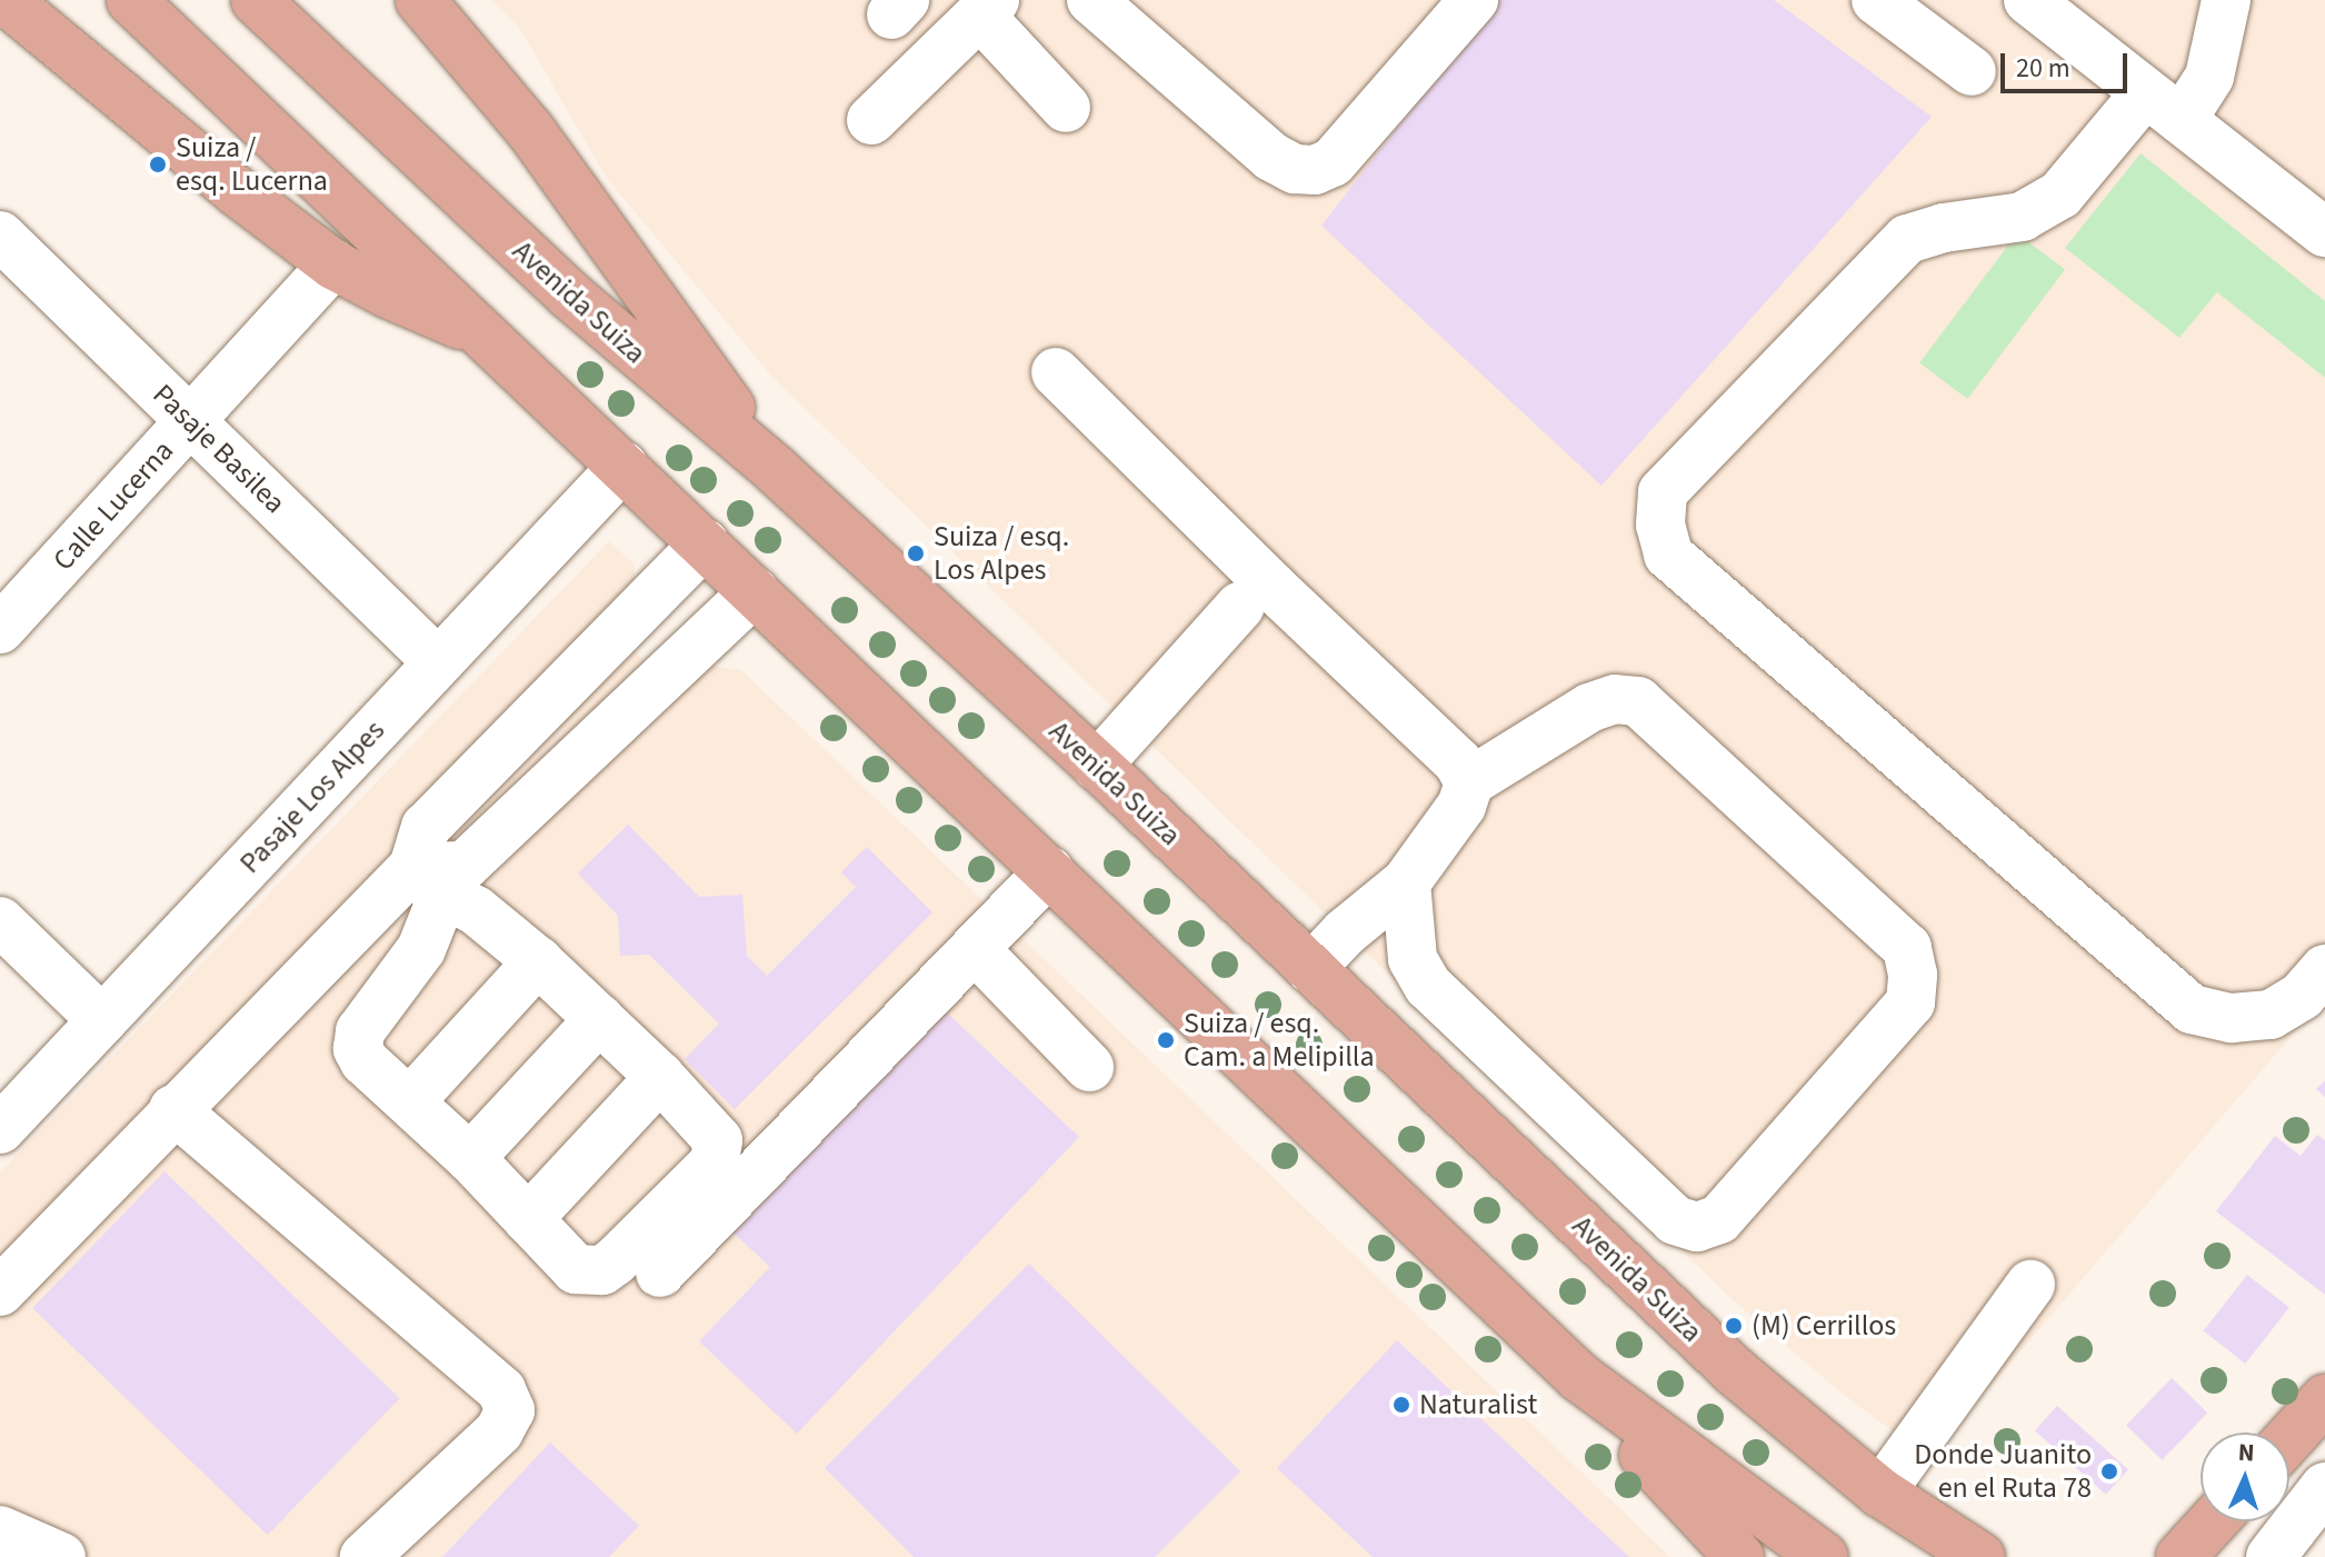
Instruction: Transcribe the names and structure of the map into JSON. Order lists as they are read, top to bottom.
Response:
{
  "streets": {
    "main road": ["Avenida Suiza"],
    "street": ["Pasaje Basilea", "Calle Lucerna", "Pasaje Los Alpes"]
  },
  "crossings": [
    ["Pasaje Basilea", "Calle Lucerna"],
    ["Pasaje Basilea", "Pasaje Los Alpes"]
  ],
  "places": [
    "Suiza / esq. Lucerna",
    "Suiza / esq. Los Alpes",
    "Suiza / esq. Cam. a Melipilla",
    "(M) Cerrillos",
    "Naturalist",
    "Donde Juanito en el Ruta 78"
  ],
  "scale_bar": "20 m",
  "north": "top"
}
